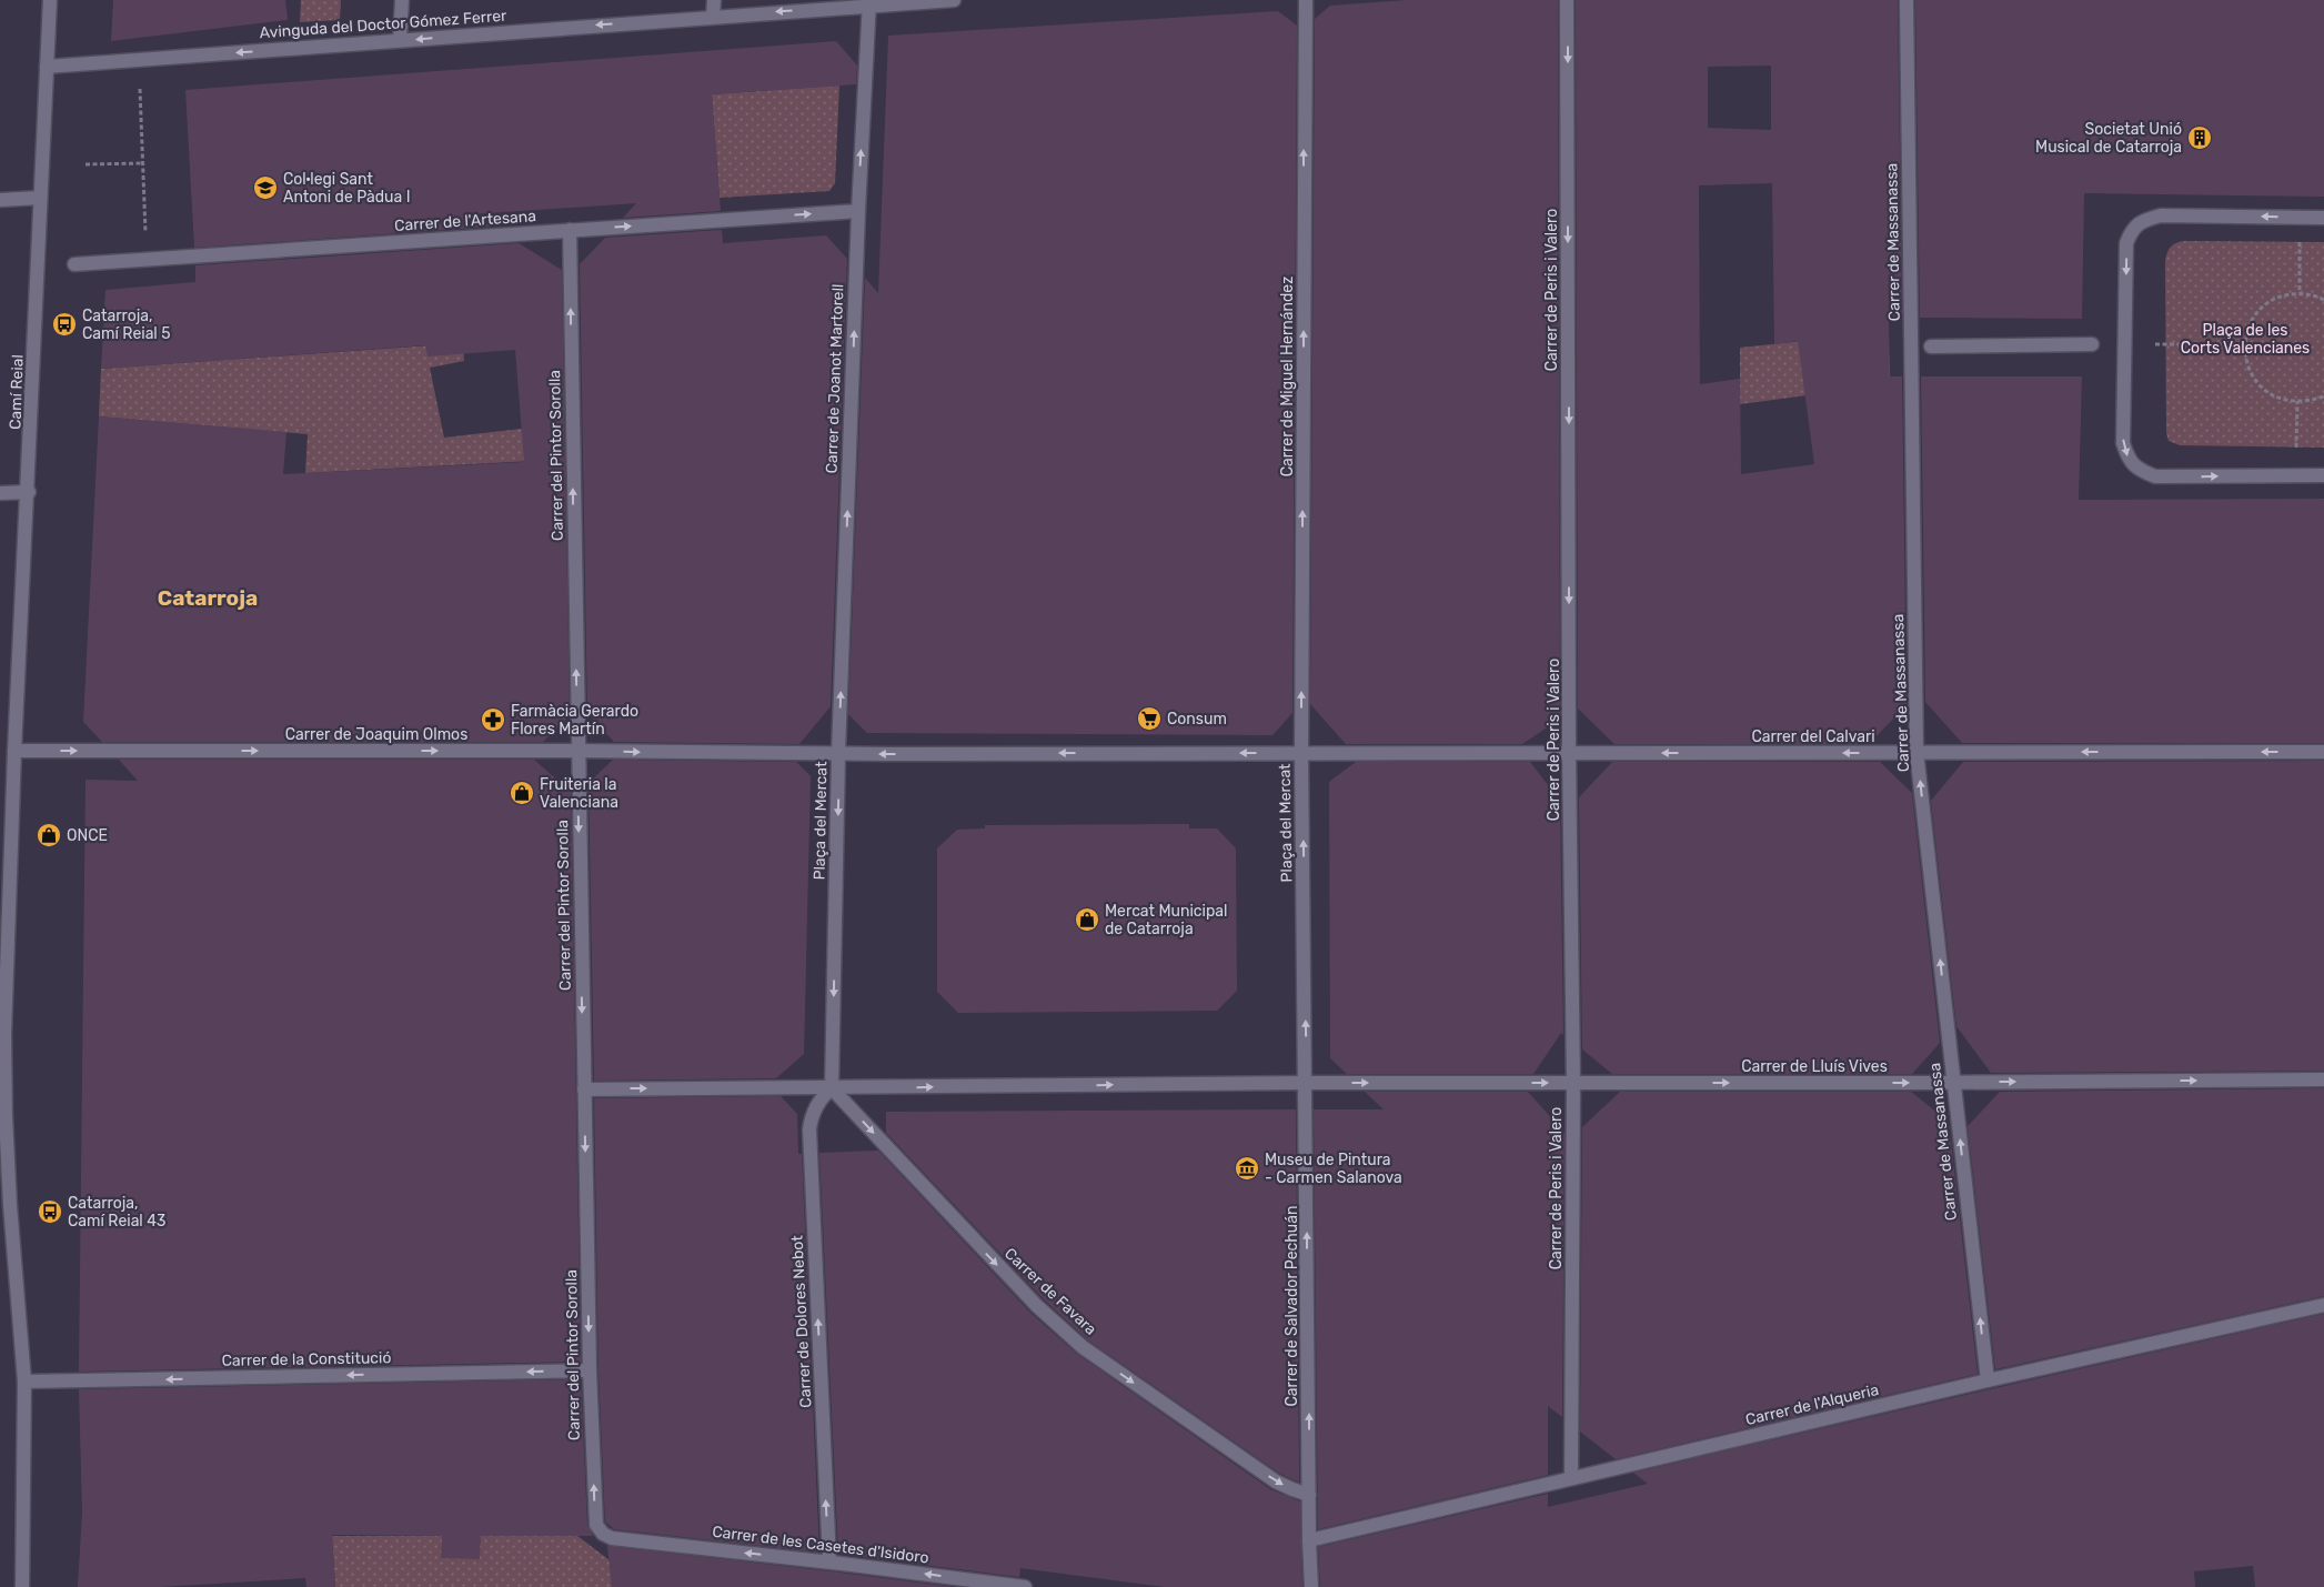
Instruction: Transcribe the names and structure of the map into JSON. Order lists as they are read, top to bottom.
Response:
{
  "streets": {
    "street": [
      "Avinguda del Doctor Gómez Ferrer",
      "Carrer de l'Artesana",
      "Carrer de Massanassa",
      "Carrer de Peris i Valero",
      "Carrer de Miguel Hernández",
      "Carrer de Joanot Martorell",
      "Camí Reial",
      "Carrer del Pintor Sorolla",
      "Carrer de Joaquim Olmos",
      "Carrer del Calvari",
      "Plaça del Mercat",
      "Carrer de Lluís Vives",
      "Carrer de Favara",
      "Carrer de Salvador Pechuán",
      "Carrer de Dolores Nebot",
      "Carrer de la Constitució",
      "Carrer de l'Alqueria",
      "Carrer de les Casetes d'Isidoro"
    ]
  },
  "crossings": [
    ["Avinguda del Doctor Gómez Ferrer", "Carrer de Joanot Martorell"],
    ["Avinguda del Doctor Gómez Ferrer", "Camí Reial"],
    ["Carrer de l'Artesana", "Carrer de Joanot Martorell"],
    ["Carrer de l'Artesana", "Carrer del Pintor Sorolla"],
    ["Carrer de Massanassa", "Carrer del Calvari"],
    ["Carrer de Massanassa", "Carrer de Lluís Vives"],
    ["Carrer de Massanassa", "Carrer de l'Alqueria"],
    ["Carrer de Peris i Valero", "Carrer del Calvari"],
    ["Carrer de Peris i Valero", "Carrer de Lluís Vives"],
    ["Carrer de Peris i Valero", "Carrer de l'Alqueria"],
    ["Carrer de Miguel Hernández", "Carrer del Calvari"],
    ["Carrer de Miguel Hernández", "Plaça del Mercat"],
    ["Carrer de Joanot Martorell", "Carrer de Joaquim Olmos"],
    ["Carrer de Joanot Martorell", "Plaça del Mercat"],
    ["Camí Reial", "Carrer de Joaquim Olmos"],
    ["Camí Reial", "Carrer de la Constitució"],
    ["Carrer del Pintor Sorolla", "Carrer de Joaquim Olmos"],
    ["Carrer del Pintor Sorolla", "Carrer de la Constitució"],
    ["Carrer del Pintor Sorolla", "Carrer de les Casetes d'Isidoro"],
    ["Carrer de Joaquim Olmos", "Plaça del Mercat"],
    ["Carrer del Calvari", "Plaça del Mercat"],
    ["Plaça del Mercat", "Carrer de Lluís Vives"],
    ["Plaça del Mercat", "Carrer de Favara"],
    ["Plaça del Mercat", "Carrer de Salvador Pechuán"],
    ["Plaça del Mercat", "Carrer de Dolores Nebot"],
    ["Carrer de Lluís Vives", "Carrer de Salvador Pechuán"],
    ["Carrer de Favara", "Carrer de Salvador Pechuán"],
    ["Carrer de Favara", "Carrer de Dolores Nebot"],
    ["Carrer de Salvador Pechuán", "Carrer de l'Alqueria"],
    ["Carrer de Dolores Nebot", "Carrer de les Casetes d'Isidoro"]
  ],
  "one_way": [
    "Avinguda del Doctor Gómez Ferrer",
    "Carrer de l'Artesana",
    "Carrer de Massanassa",
    "Carrer de Peris i Valero",
    "Carrer de Miguel Hernández",
    "Carrer de Joanot Martorell",
    "Carrer de Joaquim Olmos",
    "Carrer del Calvari",
    "Carrer de Lluís Vives",
    "Carrer de Favara",
    "Carrer de Salvador Pechuán",
    "Carrer de Dolores Nebot",
    "Carrer de la Constitució",
    "Carrer de les Casetes d'Isidoro"
  ],
  "districts": ["Catarroja"],
  "parks": ["Plaça de les Corts Valencianes"],
  "places": {
    "building": ["Societat Unió Musical de Catarroja"],
    "school or university": ["Col·legi Sant Antoni de Pàdua I"],
    "bus stop": ["Catarroja, Camí Reial 5", "Catarroja, Camí Reial 43"],
    "supermarket": ["Consum"],
    "pharmacy": ["Farmàcia Gerardo Flores Martín"],
    "shop": ["Fruiteria la Valenciana", "ONCE", "Mercat Municipal de Catarroja"],
    "museum": ["Museu de Pintura - Carmen Salanova"]
  }
}
